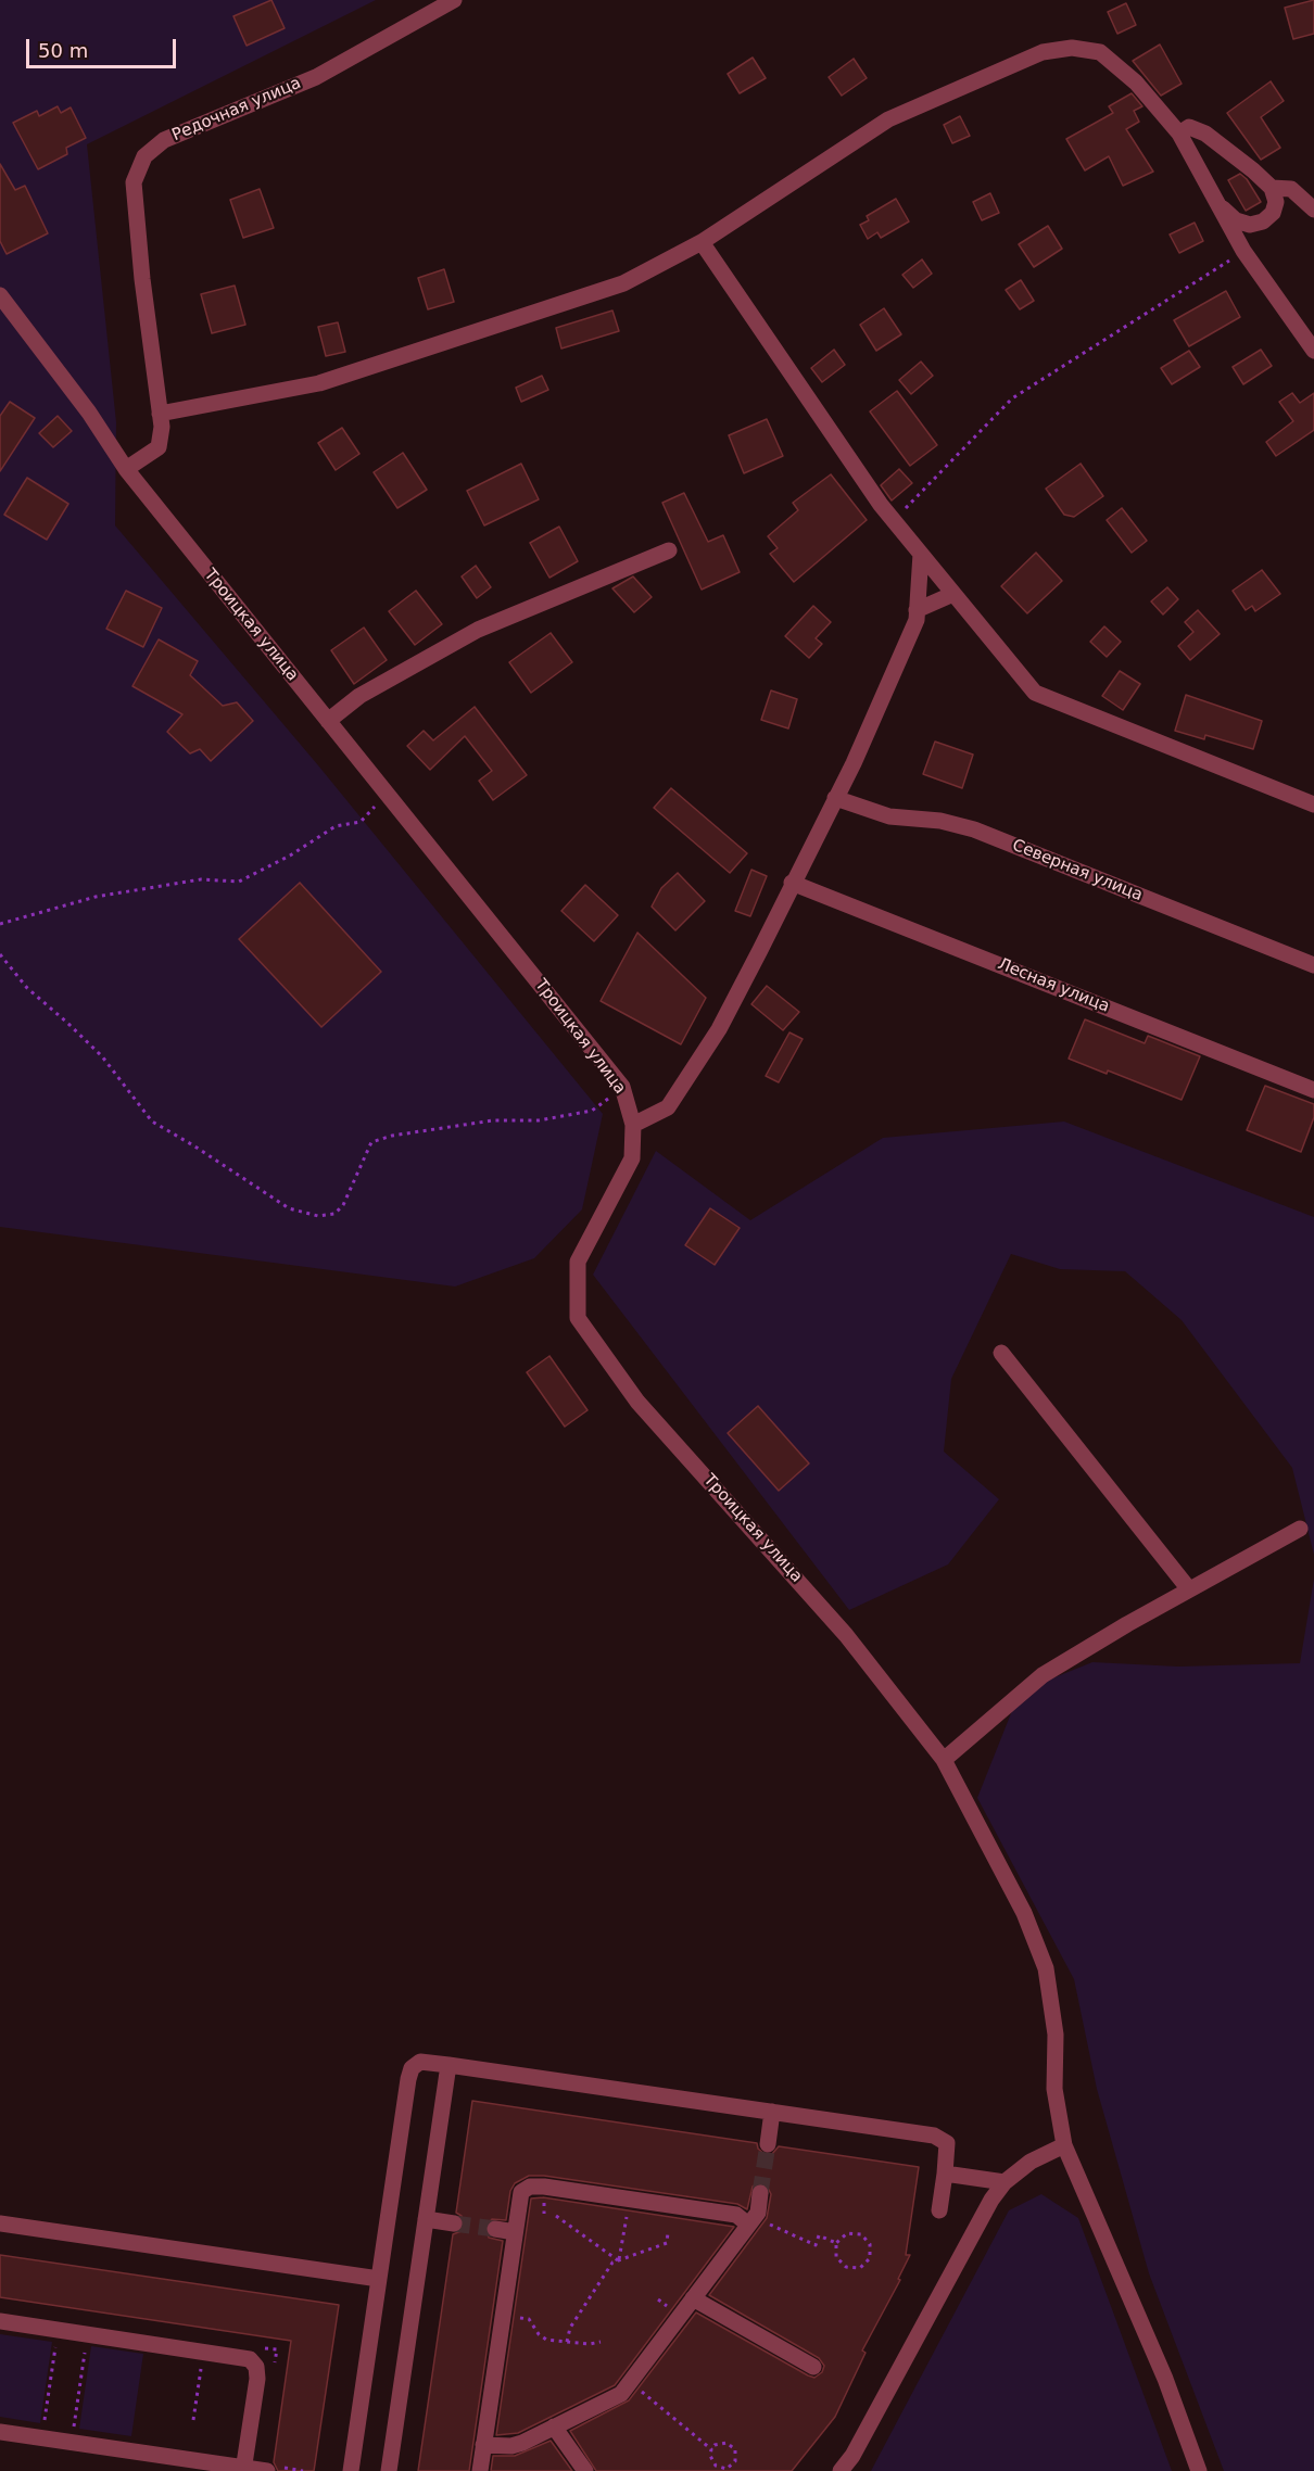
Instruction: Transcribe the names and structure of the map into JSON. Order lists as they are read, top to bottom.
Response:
{
  "streets": {
    "street": [
      "Редочная улица",
      "Троицкая улица",
      "Северная улица",
      "Лесная улица"
    ]
  },
  "crossings": [
    ["Редочная улица", "Троицкая улица"]
  ],
  "scale_bar": "50 m"
}
